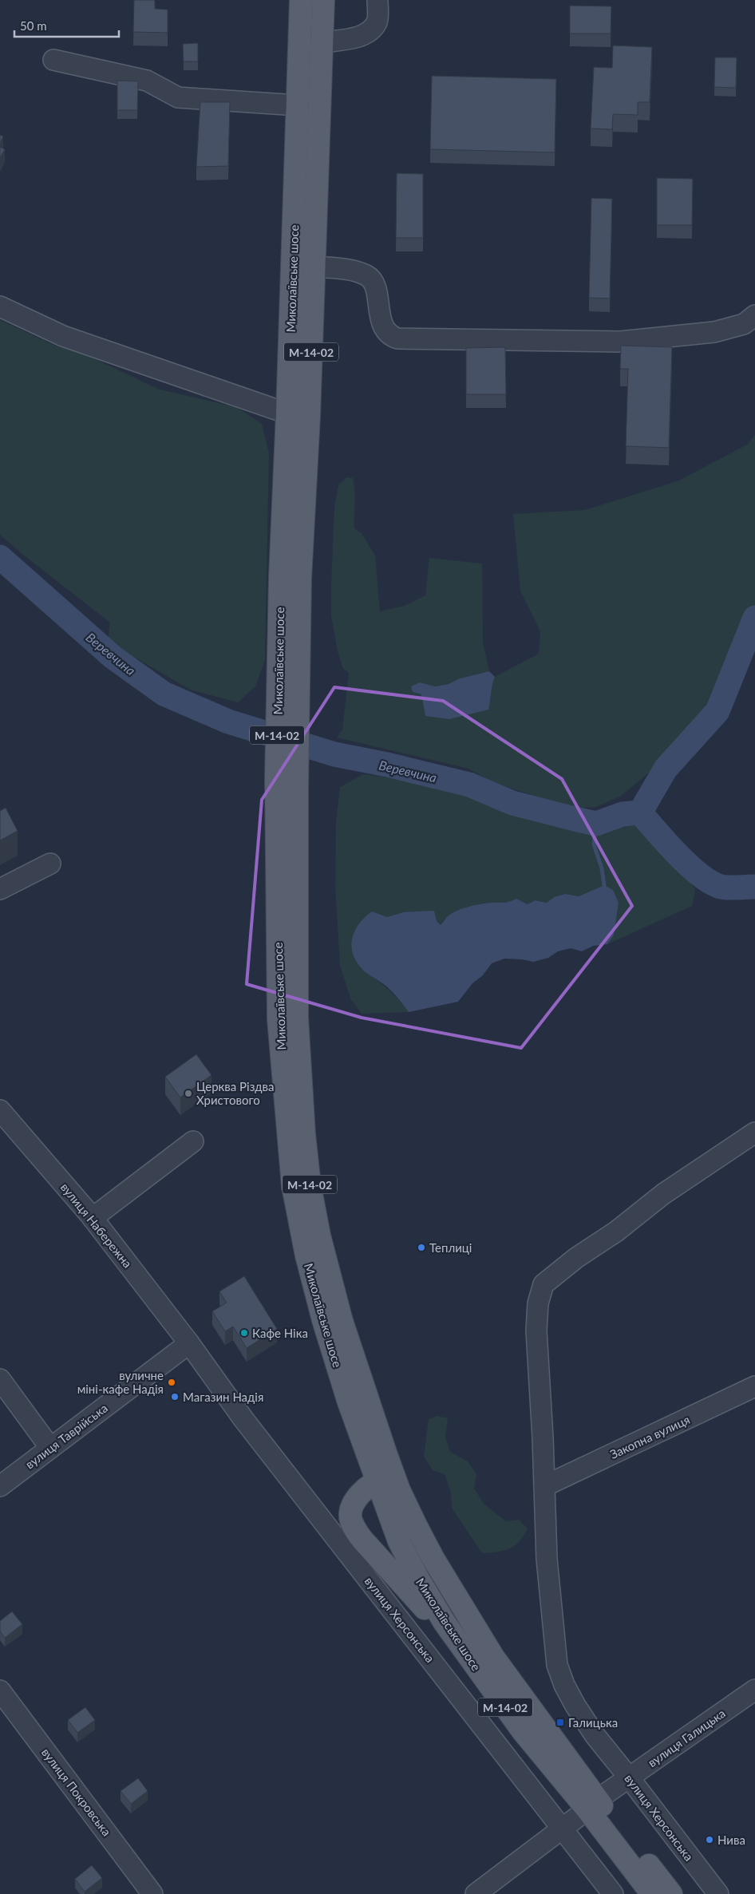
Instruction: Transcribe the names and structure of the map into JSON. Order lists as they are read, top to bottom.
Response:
{
  "streets": {
    "main road": ["Миколаївське шосе", "М-14-02"],
    "street": [
      "вулиця Набережна",
      "вулиця Таврійська",
      "Закопна вулиця",
      "вулиця Херсонська",
      "вулиця Галицька",
      "вулиця Покровська"
    ]
  },
  "crossings": [
    ["Миколаївське шосе", "вулиця Галицька"],
    ["вулиця Набережна", "вулиця Таврійська"],
    ["вулиця Набережна", "вулиця Херсонська"],
    ["вулиця Таврійська", "вулиця Херсонська"],
    ["Закопна вулиця", "вулиця Херсонська"],
    ["вулиця Херсонська", "вулиця Галицька"]
  ],
  "water": ["Веревчина"],
  "places": {
    "other": [
      "Церква Різдва Христового",
      "Теплиці",
      "Кафе Ніка",
      "вуличне міні-кафе Надія",
      "Магазин Надія",
      "Нива"
    ],
    "transit": ["Галицька"]
  },
  "scale_bar": "50 m"
}
